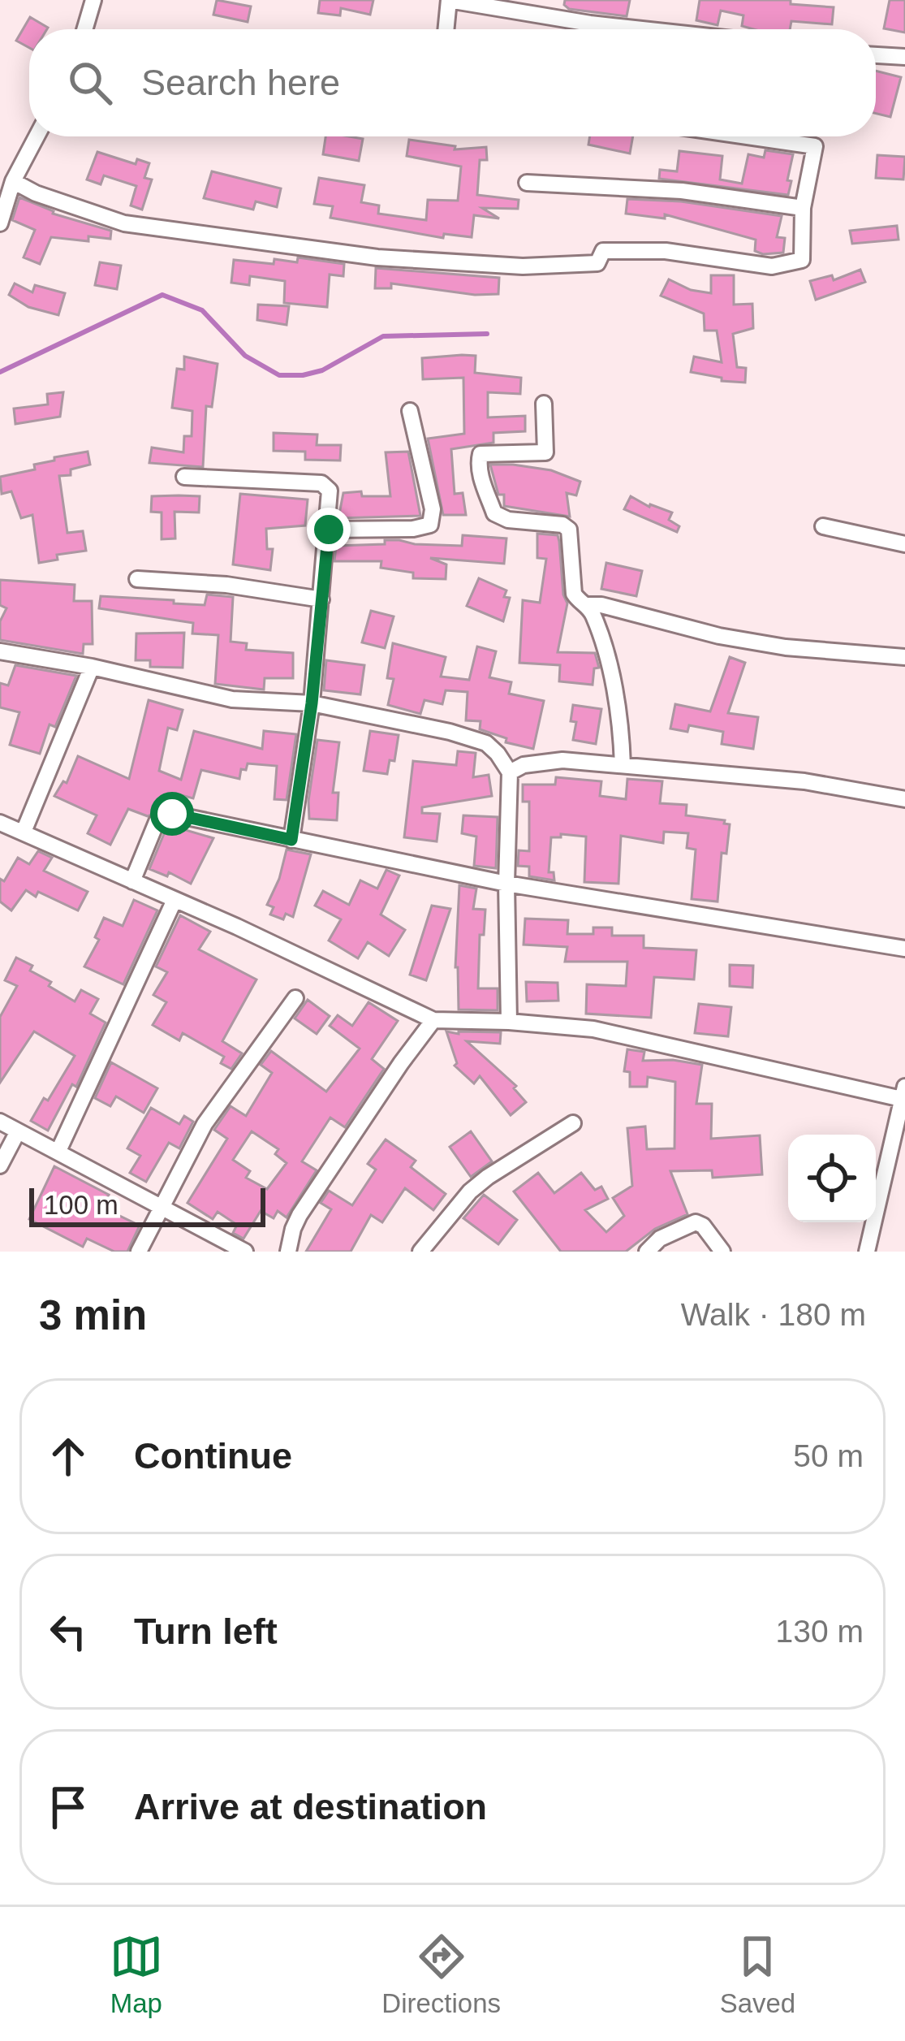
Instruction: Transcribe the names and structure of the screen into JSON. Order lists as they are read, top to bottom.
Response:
{
  "scale_bar": "100 m",
  "page": {
    "search": "Search here",
    "scale": "100 m",
    "heading": ["3 min", "Walk · 180 m"],
    "list": [
      ["Continue", "50 m"],
      ["Turn left", "130 m"],
      "Arrive at destination"
    ],
    "nav": ["Map", "Directions", "Saved"]
  }
}
